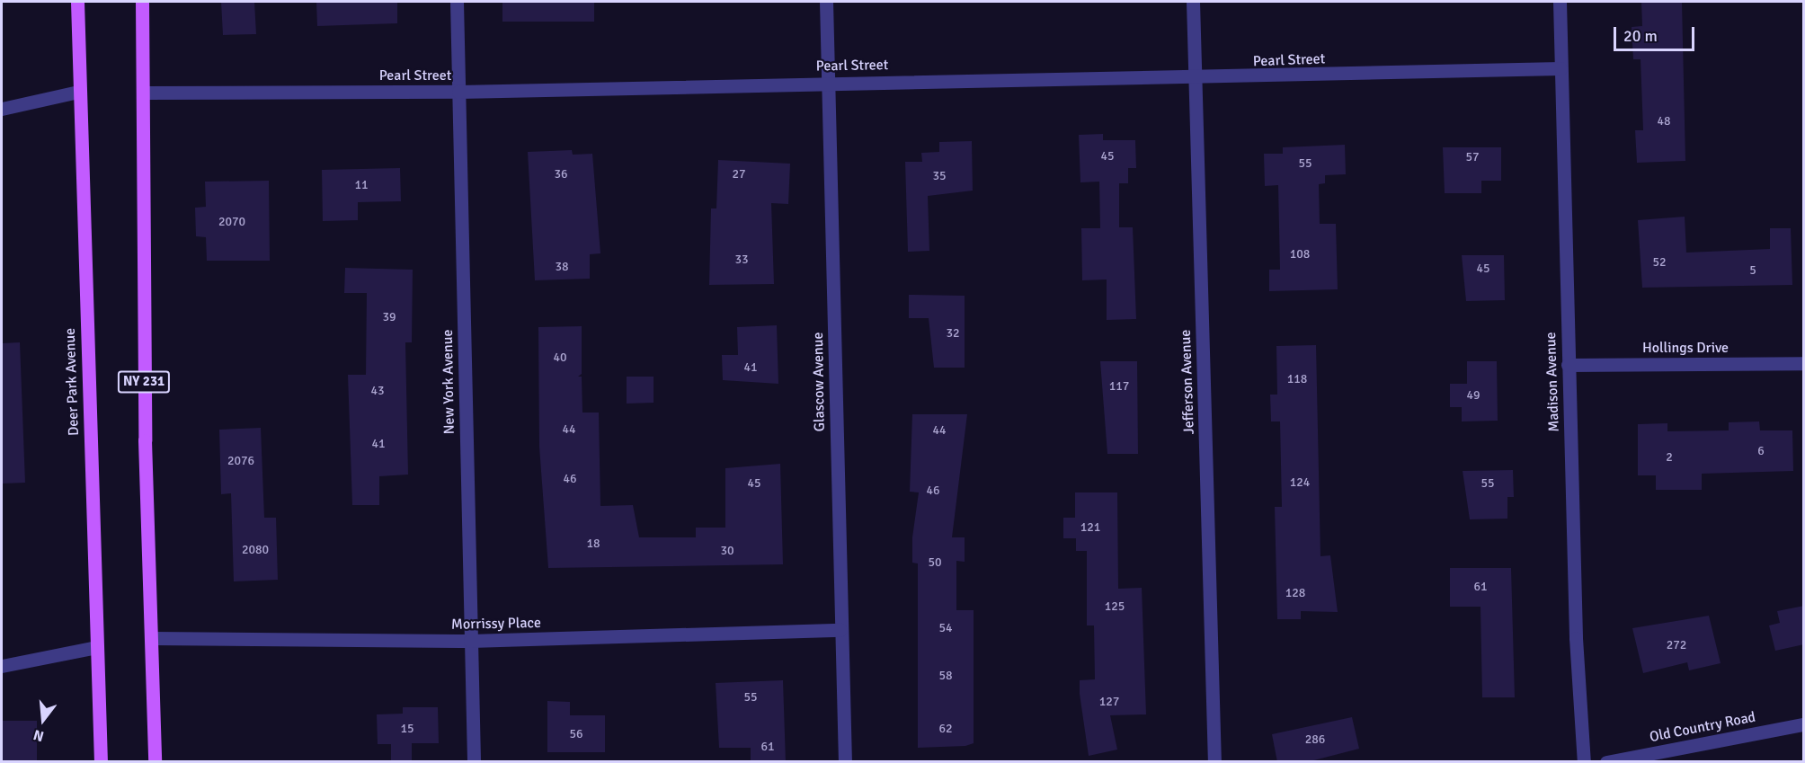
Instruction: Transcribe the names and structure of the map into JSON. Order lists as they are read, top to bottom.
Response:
{
  "streets": {
    "main road": ["Deer Park Avenue", "NY 231"],
    "street": [
      "Pearl Street",
      "Hollings Drive",
      "New York Avenue",
      "Glascow Avenue",
      "Jefferson Avenue",
      "Madison Avenue",
      "Morrissy Place",
      "Old Country Road"
    ]
  },
  "crossings": [
    ["Pearl Street", "NY 231"],
    ["Pearl Street", "New York Avenue"],
    ["Pearl Street", "Glascow Avenue"],
    ["Pearl Street", "Jefferson Avenue"],
    ["Pearl Street", "Madison Avenue"],
    ["Hollings Drive", "Madison Avenue"],
    ["NY 231", "Morrissy Place"],
    ["New York Avenue", "Morrissy Place"],
    ["Glascow Avenue", "Morrissy Place"]
  ],
  "house_numbers": [
    "48",
    "45",
    "57",
    "55",
    "36",
    "27",
    "35",
    "11",
    "2070",
    "108",
    "33",
    "52",
    "38",
    "45",
    "5",
    "39",
    "32",
    "40",
    "41",
    "118",
    "117",
    "43",
    "49",
    "44",
    "44",
    "41",
    "6",
    "2",
    "2076",
    "46",
    "124",
    "45",
    "55",
    "46",
    "121",
    "18",
    "2080",
    "30",
    "50",
    "61",
    "128",
    "125",
    "54",
    "272",
    "58",
    "55",
    "127",
    "15",
    "62",
    "56",
    "286",
    "61"
  ],
  "scale_bar": "20 m",
  "north": "bottom"
}
